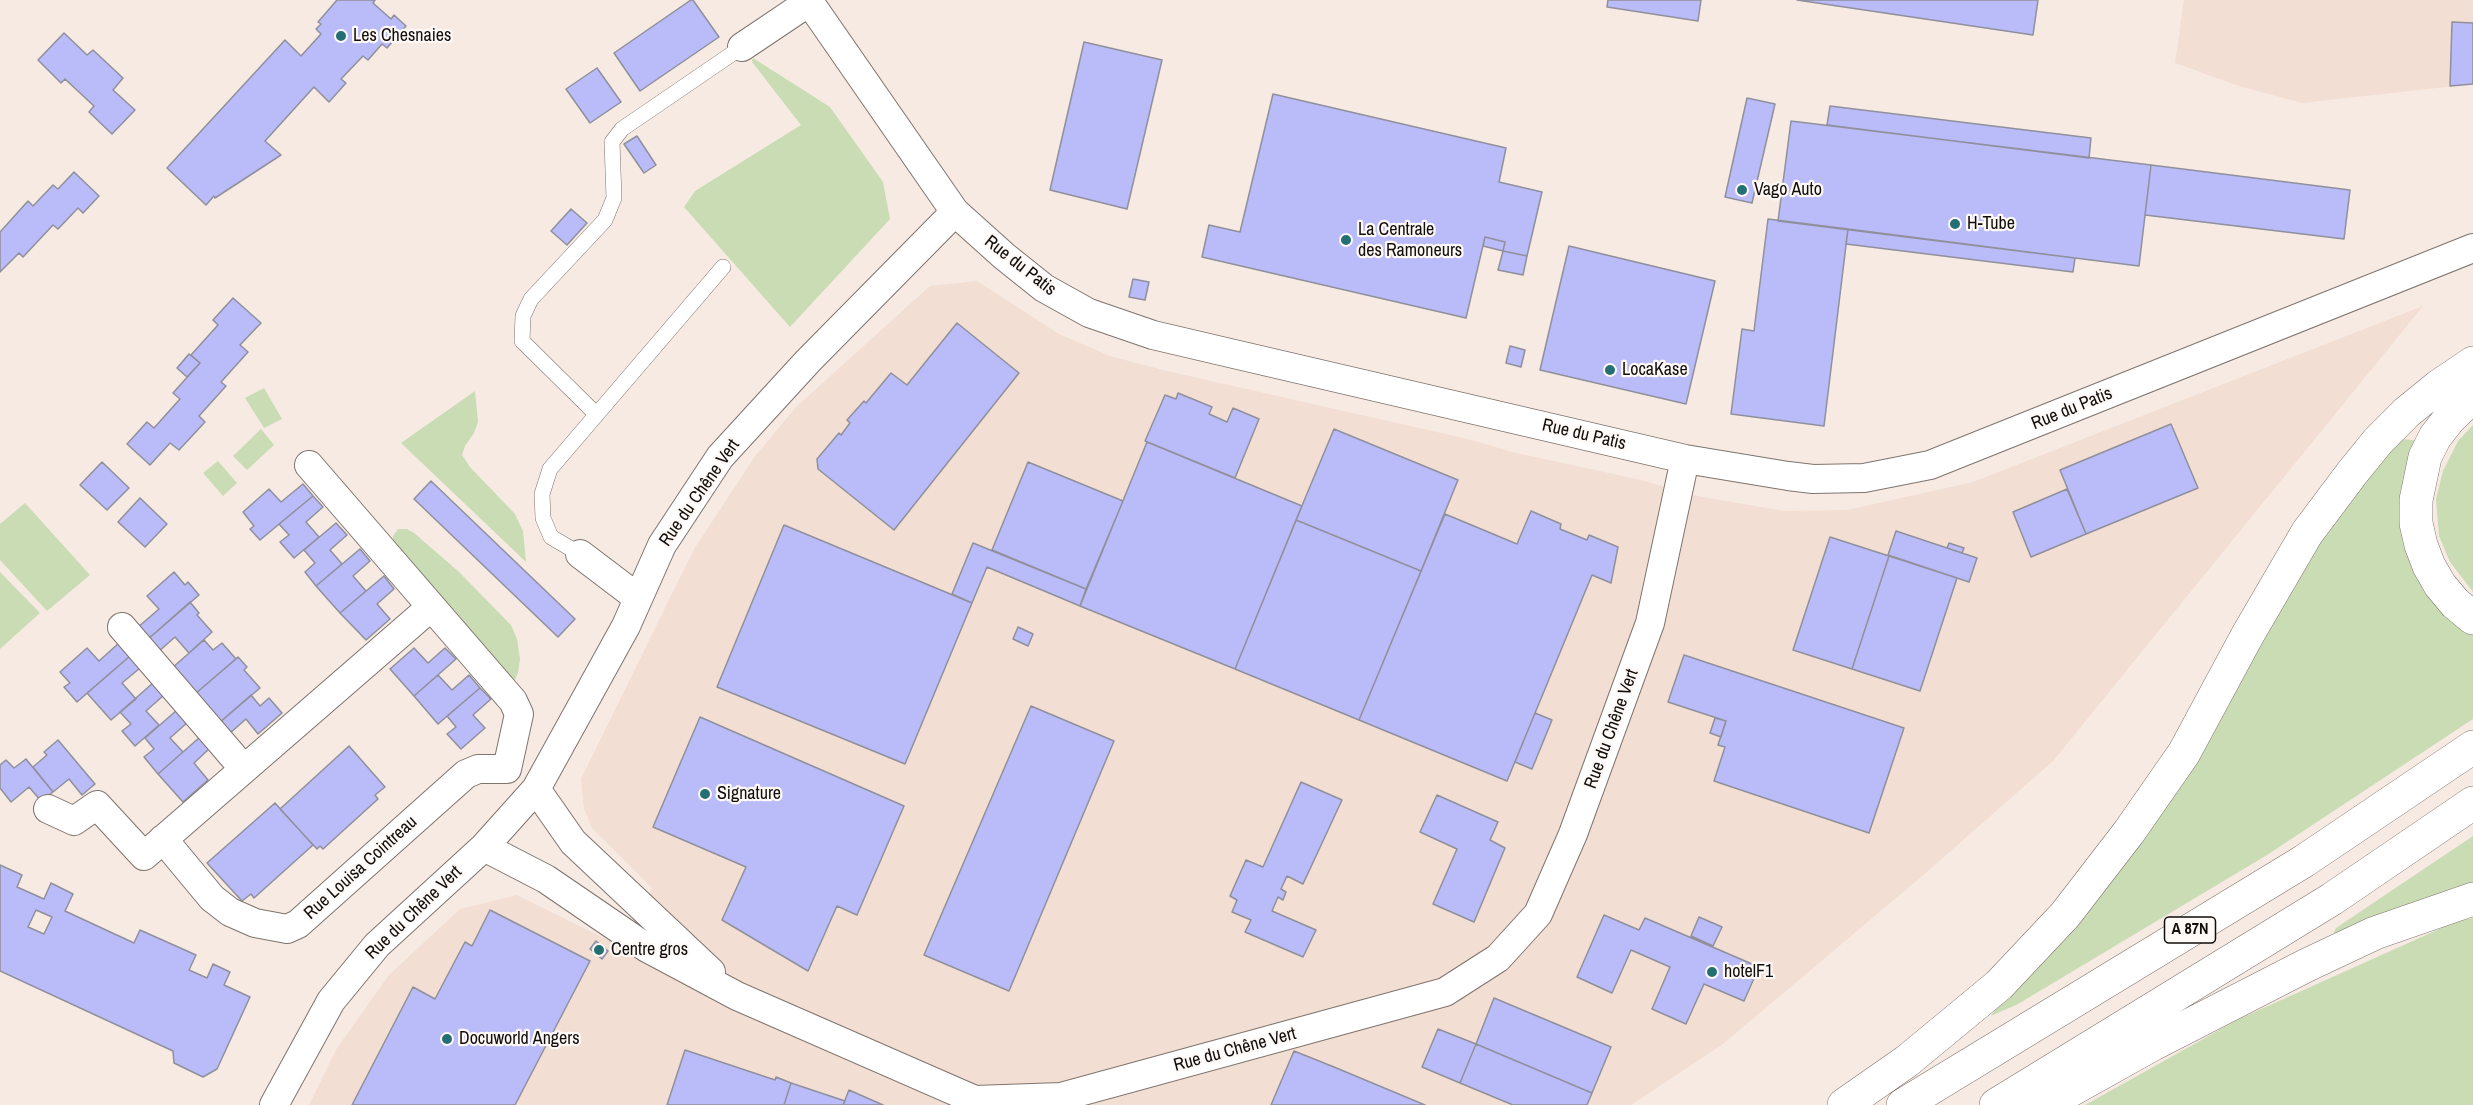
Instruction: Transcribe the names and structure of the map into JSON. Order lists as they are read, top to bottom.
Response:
{
  "streets": {
    "highway": ["A 87N"],
    "street": ["Rue du Patis", "Rue du Chêne Vert", "Rue Louisa Cointreau"]
  },
  "crossings": [
    ["Rue du Patis", "Rue du Chêne Vert"],
    ["Rue du Chêne Vert", "Rue Louisa Cointreau"]
  ],
  "places": [
    "Les Chesnaies",
    "Vago Auto",
    "H-Tube",
    "La Centrale des Ramoneurs",
    "LocaKase",
    "Signature",
    "Centre gros",
    "hotelF1",
    "Docuworld Angers"
  ]
}
